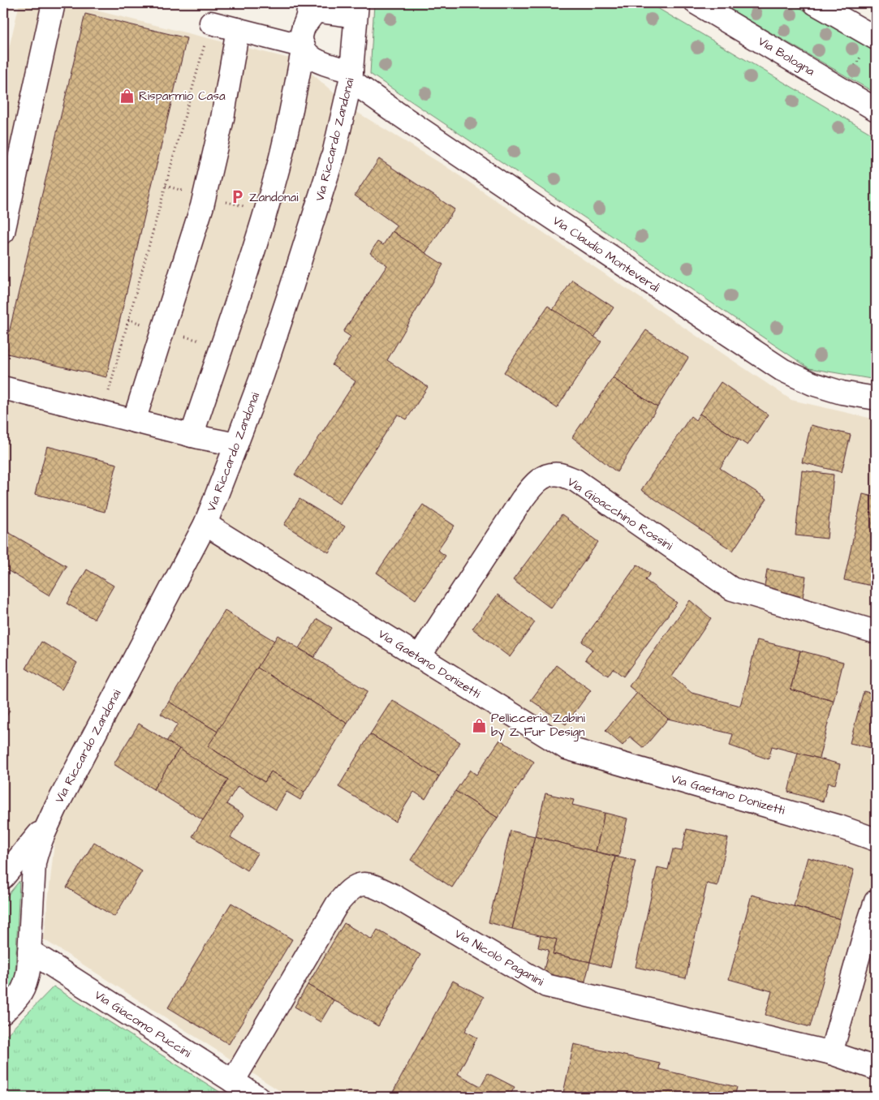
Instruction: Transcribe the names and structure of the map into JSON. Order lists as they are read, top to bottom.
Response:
{
  "streets": {
    "street": [
      "Via Bologna",
      "Via Riccardo Zandonai",
      "Via Claudio Monteverdi",
      "Via Gioacchino Rossini",
      "Via Gaetano Donizetti",
      "Via Nicolò Paganini",
      "Via Giacomo Puccini"
    ]
  },
  "crossings": [
    ["Via Riccardo Zandonai", "Via Claudio Monteverdi"],
    ["Via Riccardo Zandonai", "Via Gaetano Donizetti"],
    ["Via Riccardo Zandonai", "Via Giacomo Puccini"],
    ["Via Gioacchino Rossini", "Via Gaetano Donizetti"],
    ["Via Nicolò Paganini", "Via Giacomo Puccini"]
  ],
  "places": {
    "shop": ["Risparmio Casa", "Pellicceria Zabini by Z Fur Design"],
    "parking": ["Zandonai"]
  }
}
